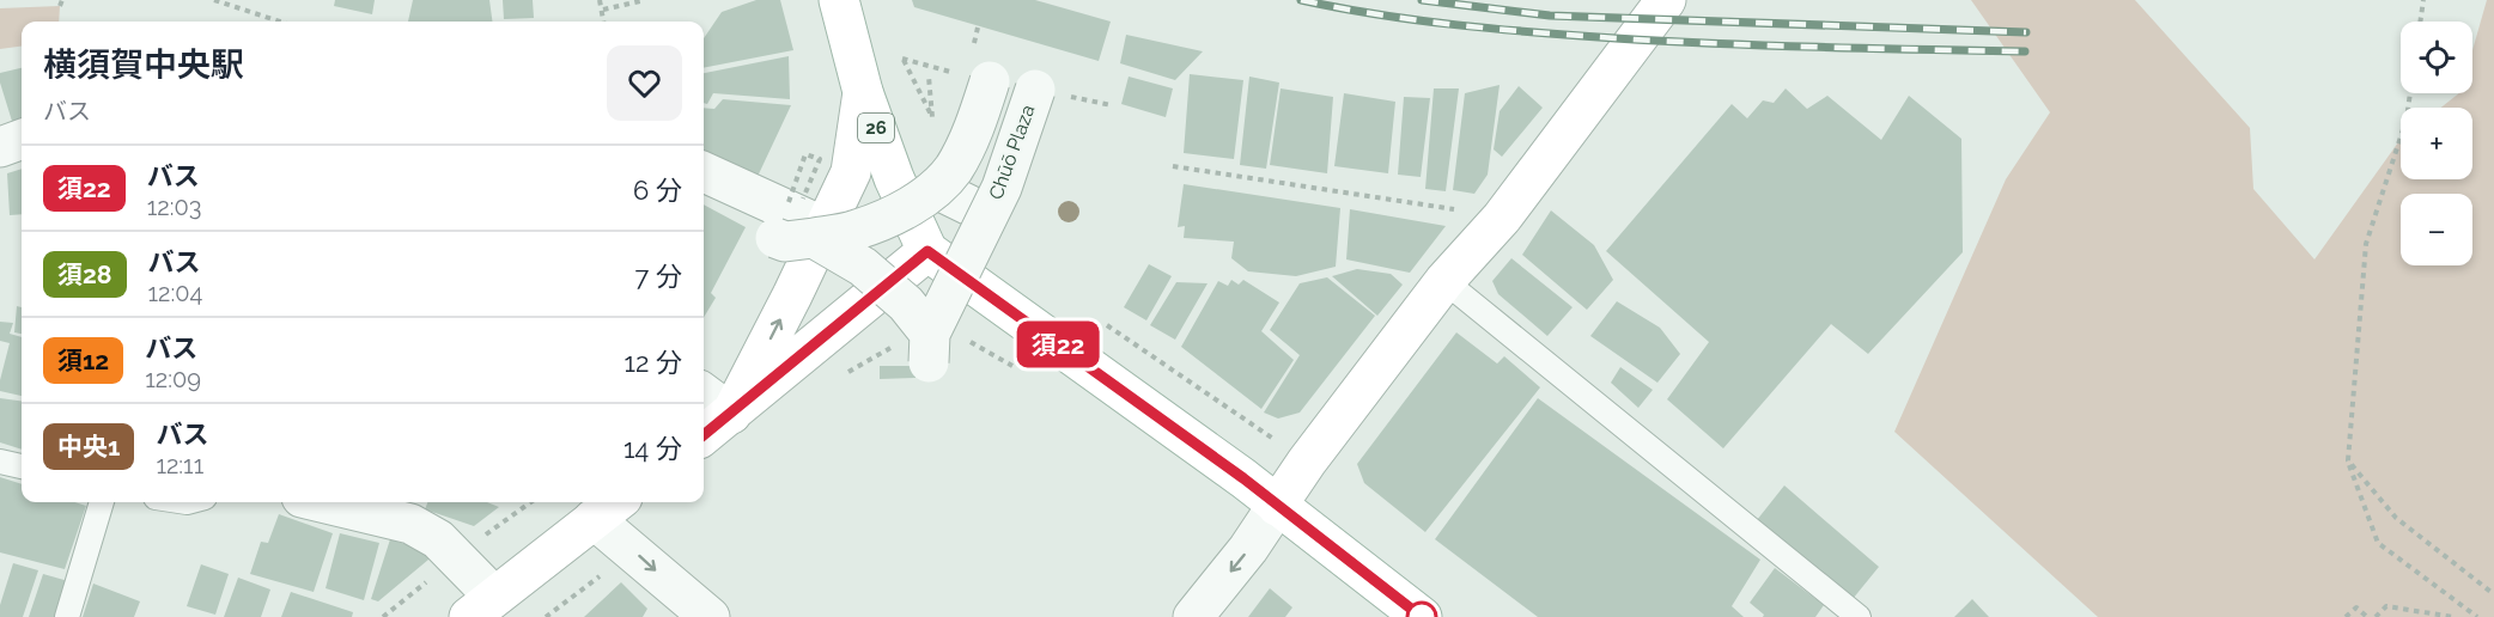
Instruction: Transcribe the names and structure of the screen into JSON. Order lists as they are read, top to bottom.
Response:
{
  "streets": {
    "street": ["26", "Chūō Plaza"]
  },
  "lines": ["bus line 須22"],
  "page": {
    "on_map": "須22",
    "map_buttons": ["+", "−"],
    "heading": ["横須賀中央駅", "バス"],
    "list": [
      {
        "mark": "須22",
        "name": "バス",
        "note": "12:03",
        "value": "6 分"
      },
      {
        "mark": "須28",
        "name": "バス",
        "note": "12:04",
        "value": "7 分"
      },
      {
        "mark": "須12",
        "name": "バス",
        "note": "12:09",
        "value": "12 分"
      },
      {
        "mark": "中央1",
        "name": "バス",
        "note": "12:11",
        "value": "14 分"
      }
    ]
  }
}
